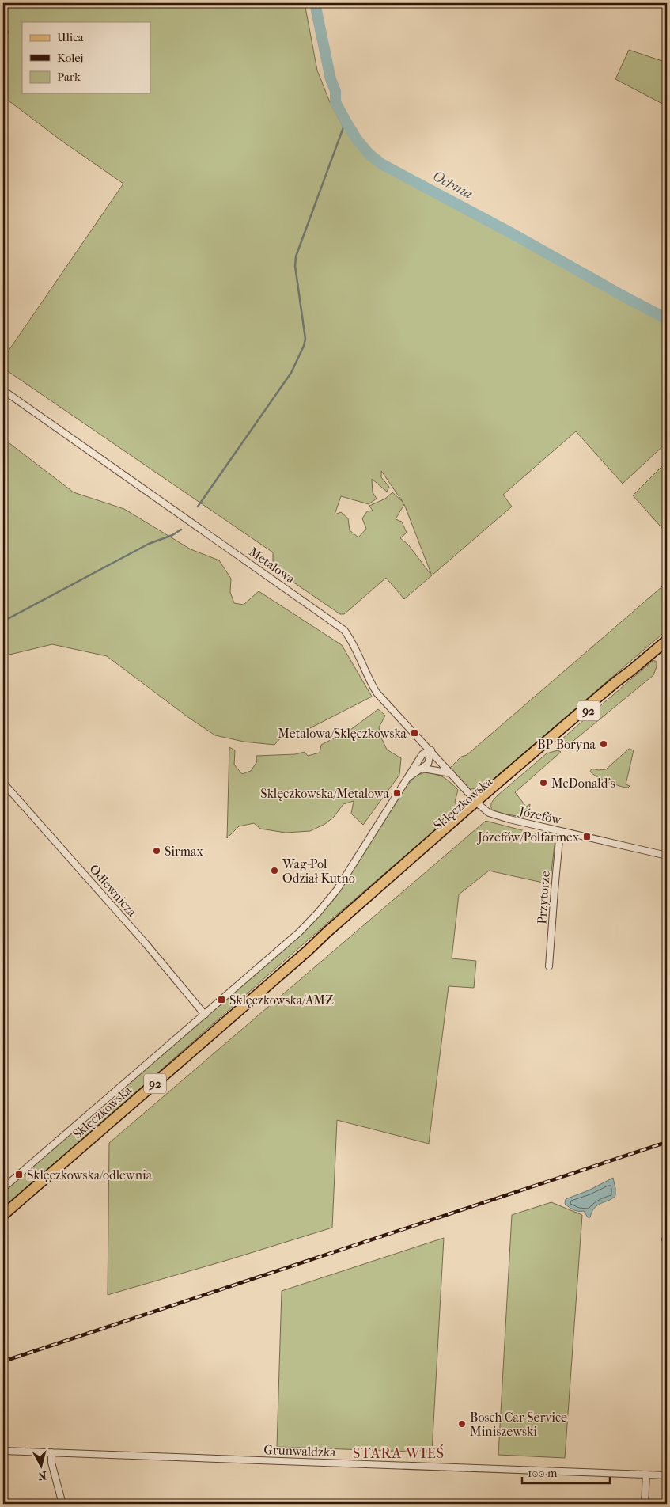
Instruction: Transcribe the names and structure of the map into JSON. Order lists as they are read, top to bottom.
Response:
{
  "streets": {
    "main road": ["92", "Sklęczkowska"],
    "street": [
      "Metalowa",
      "Józefów",
      "Odlewnicza",
      "Przytorze",
      "Grunwaldzka"
    ]
  },
  "crossings": [
    ["Metalowa", "Sklęczkowska"],
    ["Metalowa", "Józefów"],
    ["Sklęczkowska", "Józefów"],
    ["Józefów", "Przytorze"]
  ],
  "districts": ["STARA WIEŚ"],
  "water": ["Ochnia"],
  "places": {
    "transit": [
      "Metalowa/Sklęczkowska",
      "Sklęczkowska/Metalowa",
      "Józefów/Polfarmex",
      "Sklęczkowska/AMZ",
      "Sklęczkowska/odlewnia"
    ],
    "other": [
      "BP Boryna",
      "McDonald's",
      "Sirmax",
      "Wag-Pol Odział Kutno",
      "Bosch Car Service Miniszewski"
    ]
  },
  "legend": ["Ulica", "Kolej", "Park"],
  "scale_bar": "100 m",
  "north": "bottom"
}
